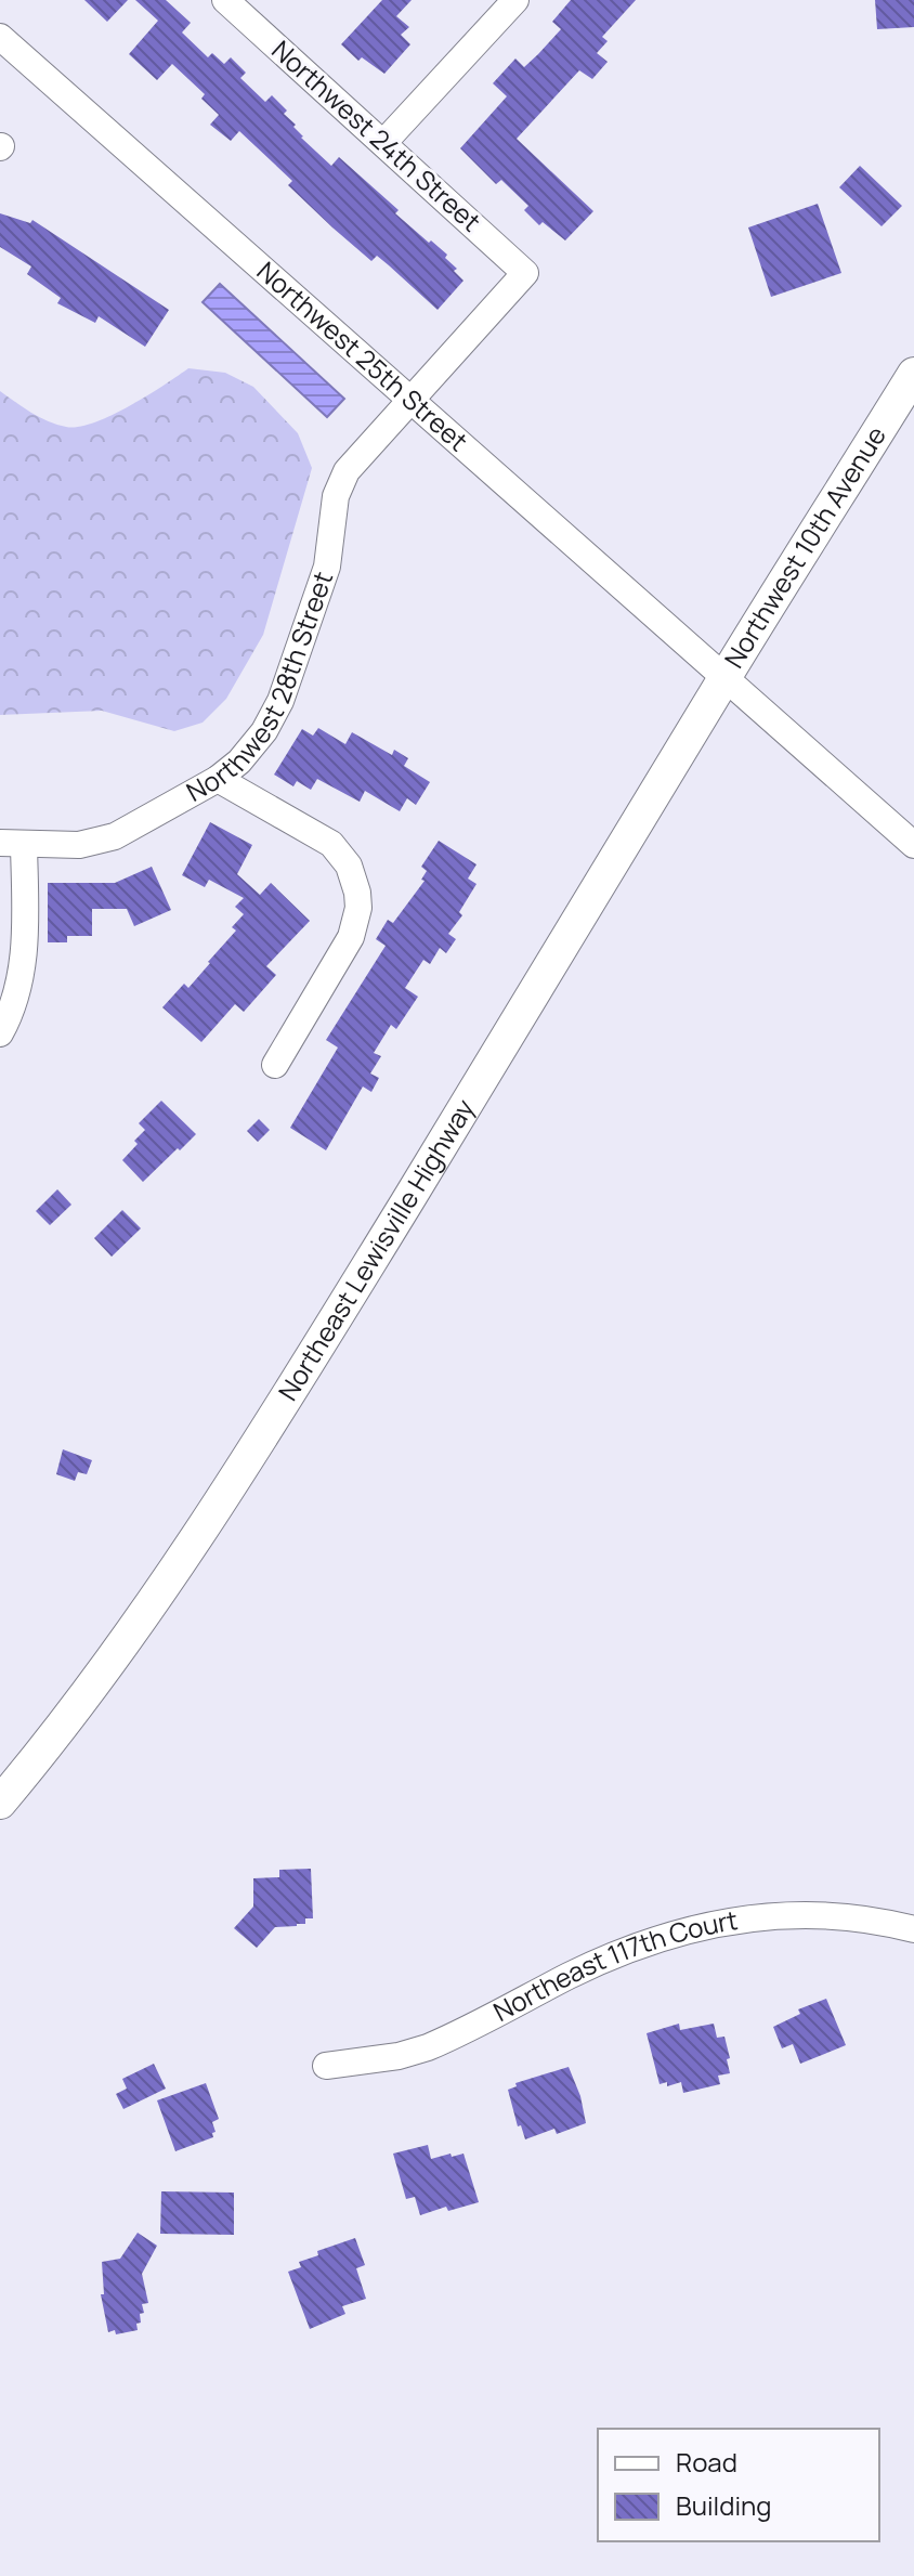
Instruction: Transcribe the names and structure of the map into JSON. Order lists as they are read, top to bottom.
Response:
{
  "streets": {
    "main road": ["Northwest 10th Avenue", "Northeast Lewisville Highway"],
    "street": [
      "Northwest 24th Street",
      "Northwest 25th Street",
      "Northwest 28th Street",
      "Northeast 117th Court"
    ]
  },
  "crossings": [
    ["Northwest 24th Street", "Northwest 28th Street"],
    ["Northwest 25th Street", "Northwest 10th Avenue"],
    ["Northwest 25th Street", "Northwest 28th Street"],
    ["Northwest 25th Street", "Northeast Lewisville Highway"],
    ["Northwest 10th Avenue", "Northeast Lewisville Highway"]
  ],
  "legend": ["Road", "Building"]
}
